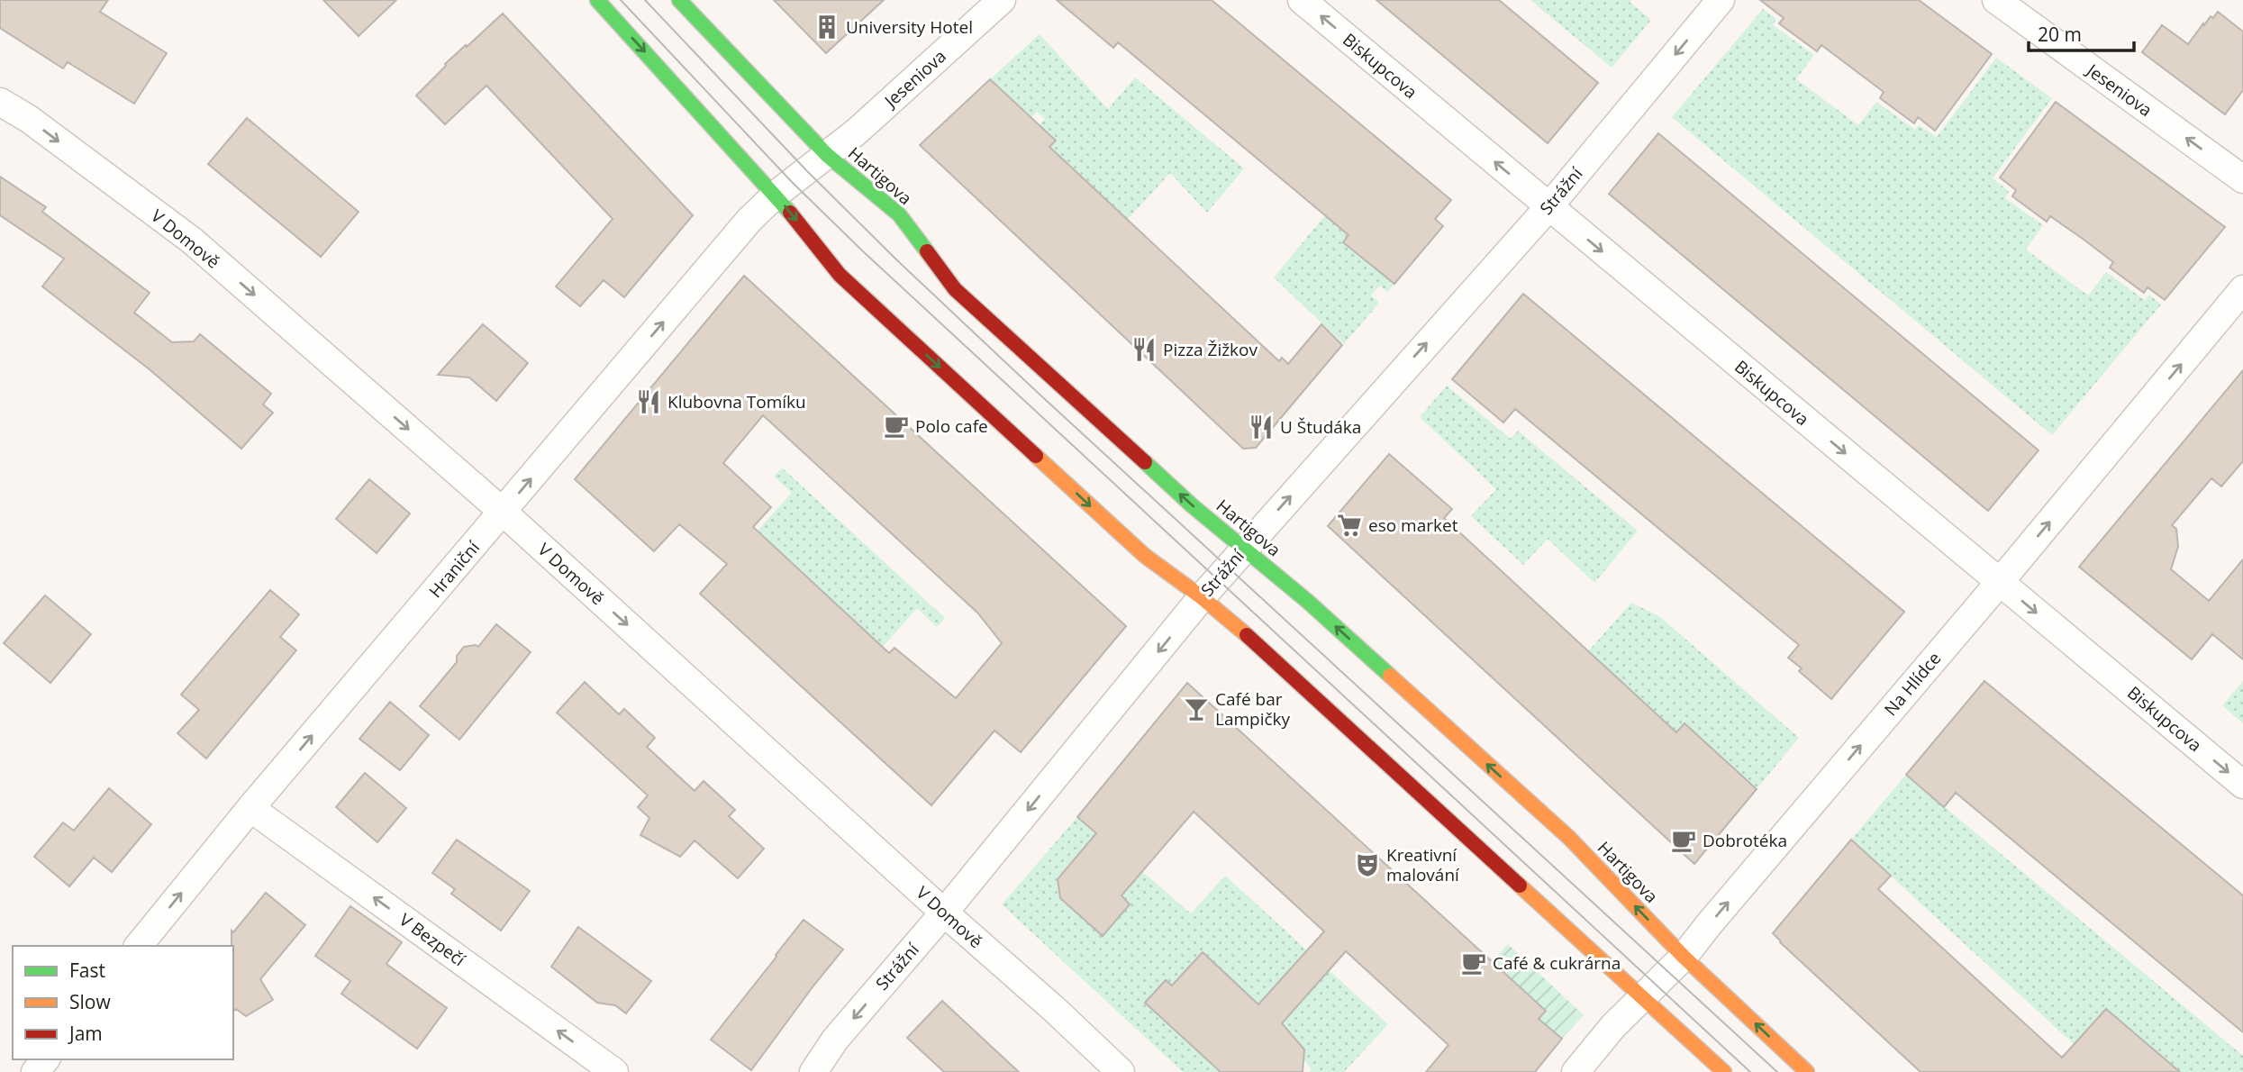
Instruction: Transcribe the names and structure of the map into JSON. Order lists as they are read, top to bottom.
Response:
{
  "streets": {
    "main road": ["Hartigova"],
    "street": [
      "Biskupcova",
      "Jeseniova",
      "Strážní",
      "V Domově",
      "Hraniční",
      "Na Hlídce",
      "V Bezpečí"
    ]
  },
  "crossings": [
    ["Biskupcova", "Strážní"],
    ["Biskupcova", "Na Hlídce"],
    ["Jeseniova", "Hartigova"],
    ["Jeseniova", "Hraniční"],
    ["Hartigova", "Strážní"],
    ["Hartigova", "Na Hlídce"],
    ["Strážní", "V Domově"],
    ["V Domově", "Hraniční"],
    ["Hraniční", "V Bezpečí"]
  ],
  "one_way": [
    "Jeseniova",
    "V Domově",
    "Hraniční",
    "Na Hlídce",
    "V Bezpečí"
  ],
  "places": {
    "building": ["University Hotel"],
    "restaurant": ["Pizza Žižkov", "Klubovna Tomíku", "U Študáka"],
    "cafe": ["Polo cafe", "Dobrotéka", "Café & cukrárna"],
    "supermarket": ["eso market"],
    "bar": ["Café bar Lampičky"],
    "theatre": ["Kreativní malování"]
  },
  "legend": ["Fast", "Slow", "Jam"],
  "scale_bar": "20 m"
}
